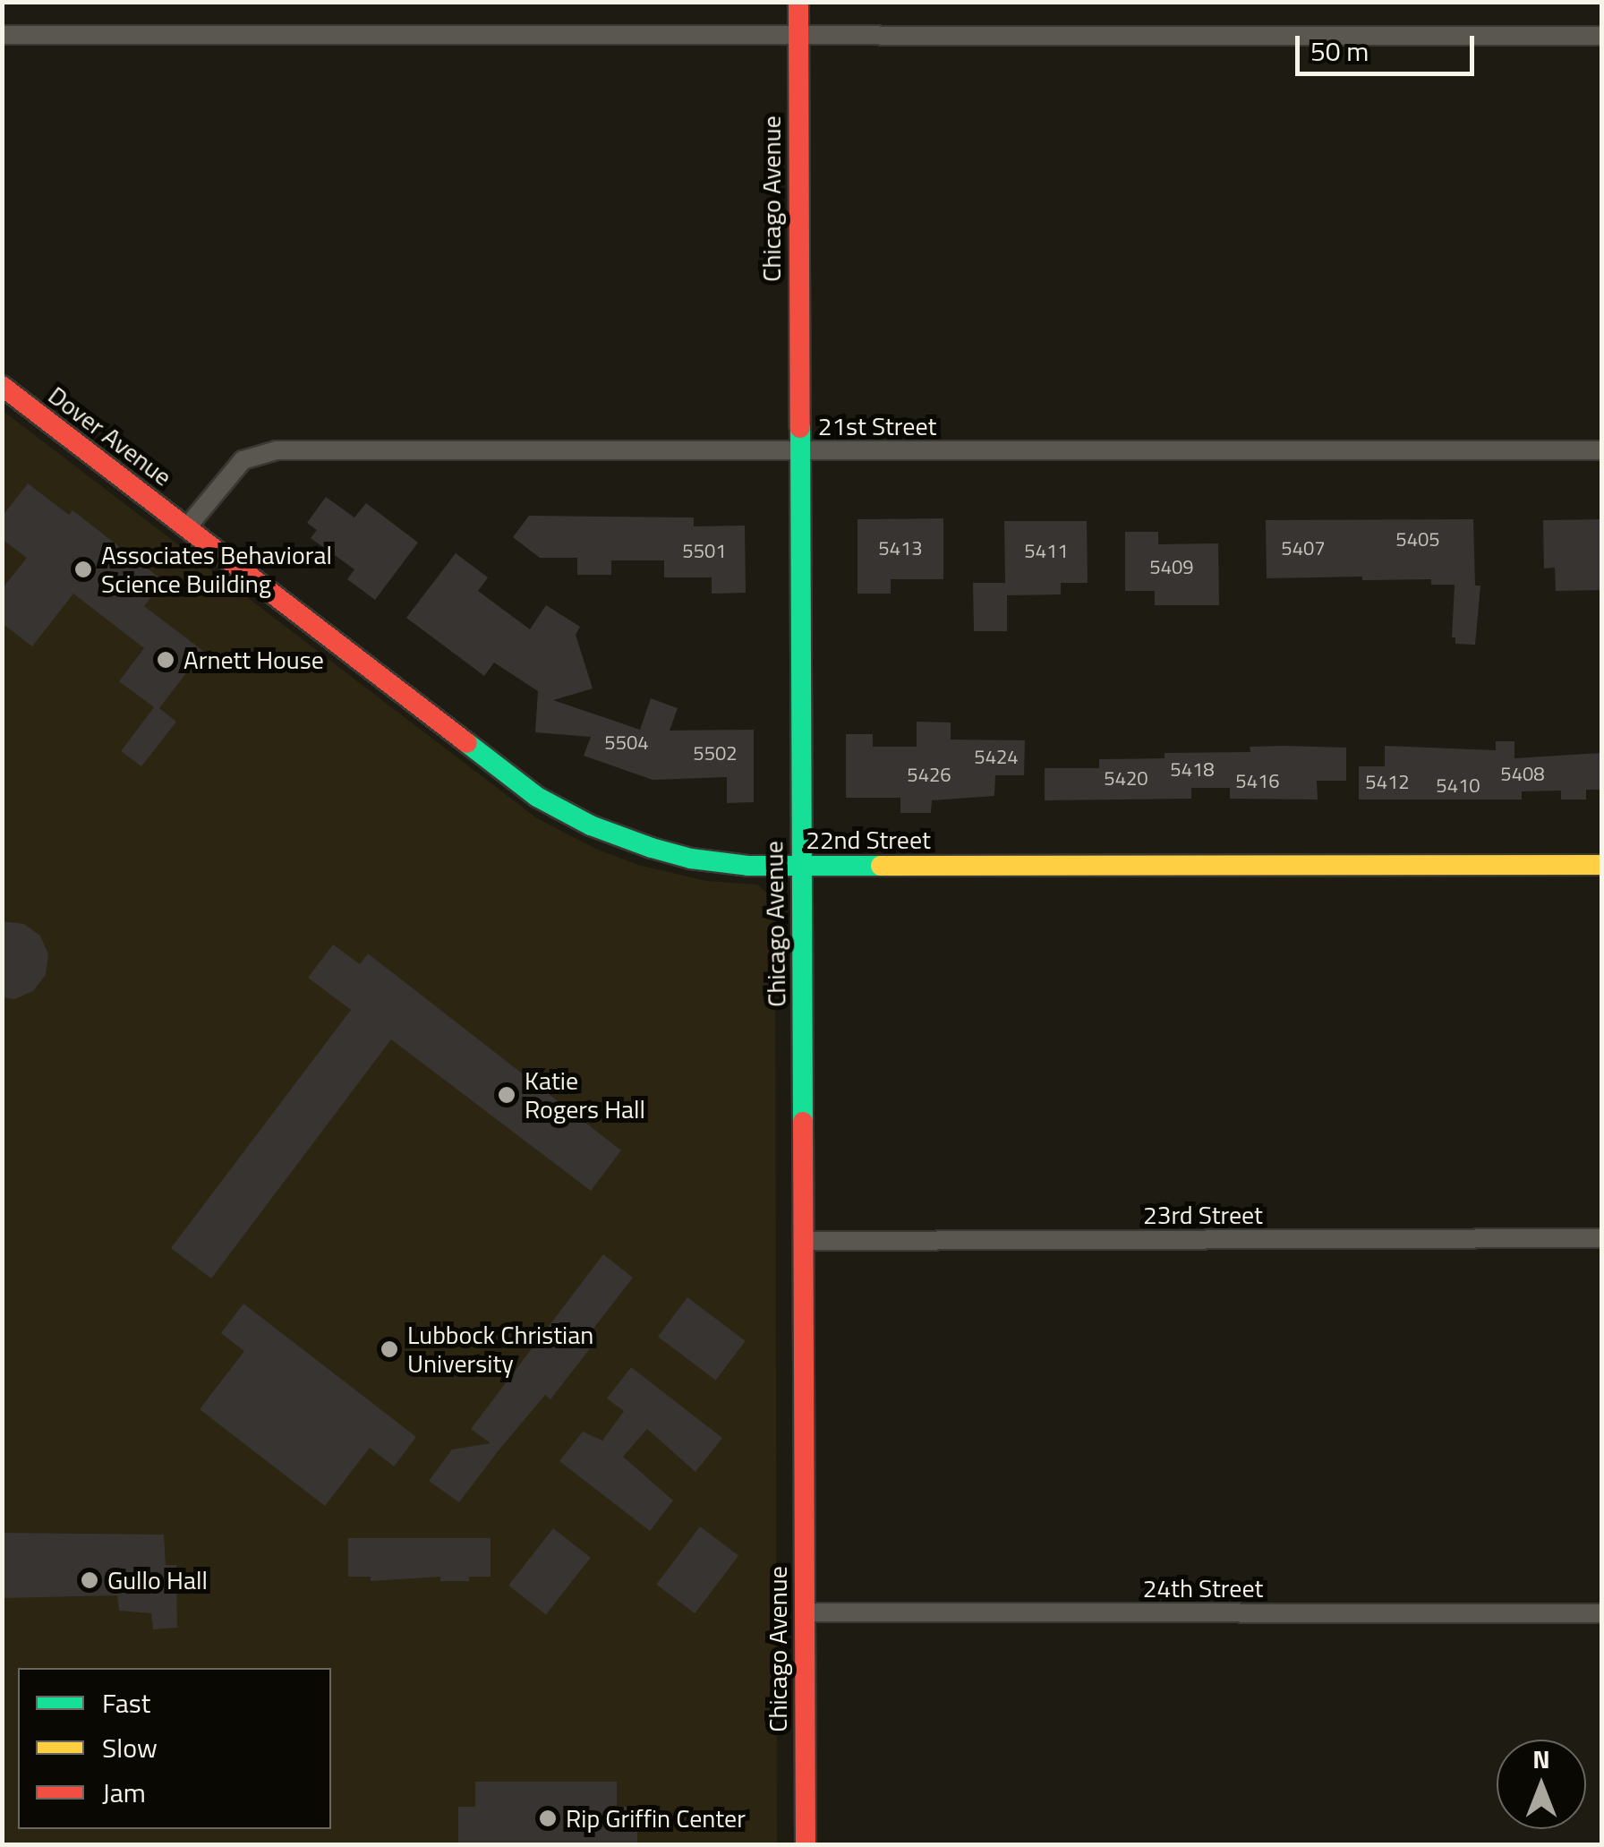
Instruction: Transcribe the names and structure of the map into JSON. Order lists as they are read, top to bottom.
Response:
{
  "streets": {
    "street": [
      "Chicago Avenue",
      "21st Street",
      "Dover Avenue",
      "22nd Street",
      "23rd Street",
      "24th Street"
    ]
  },
  "crossings": [
    ["Chicago Avenue", "21st Street"],
    ["Chicago Avenue", "22nd Street"],
    ["Chicago Avenue", "23rd Street"],
    ["Chicago Avenue", "24th Street"],
    ["21st Street", "Dover Avenue"],
    ["21st Street", "22nd Street"],
    ["Dover Avenue", "22nd Street"]
  ],
  "places": [
    "Associates Behavioral Science Building",
    "Arnett House",
    "Katie Rogers Hall",
    "Lubbock Christian University",
    "Gullo Hall",
    "Rip Griffin Center"
  ],
  "house_numbers": [
    "5405",
    "5413",
    "5407",
    "5501",
    "5411",
    "5409",
    "5504",
    "5502",
    "5424",
    "5418",
    "5408",
    "5426",
    "5420",
    "5416",
    "5412",
    "5410"
  ],
  "legend": ["Fast", "Slow", "Jam"],
  "scale_bar": "50 m",
  "north": "top"
}
